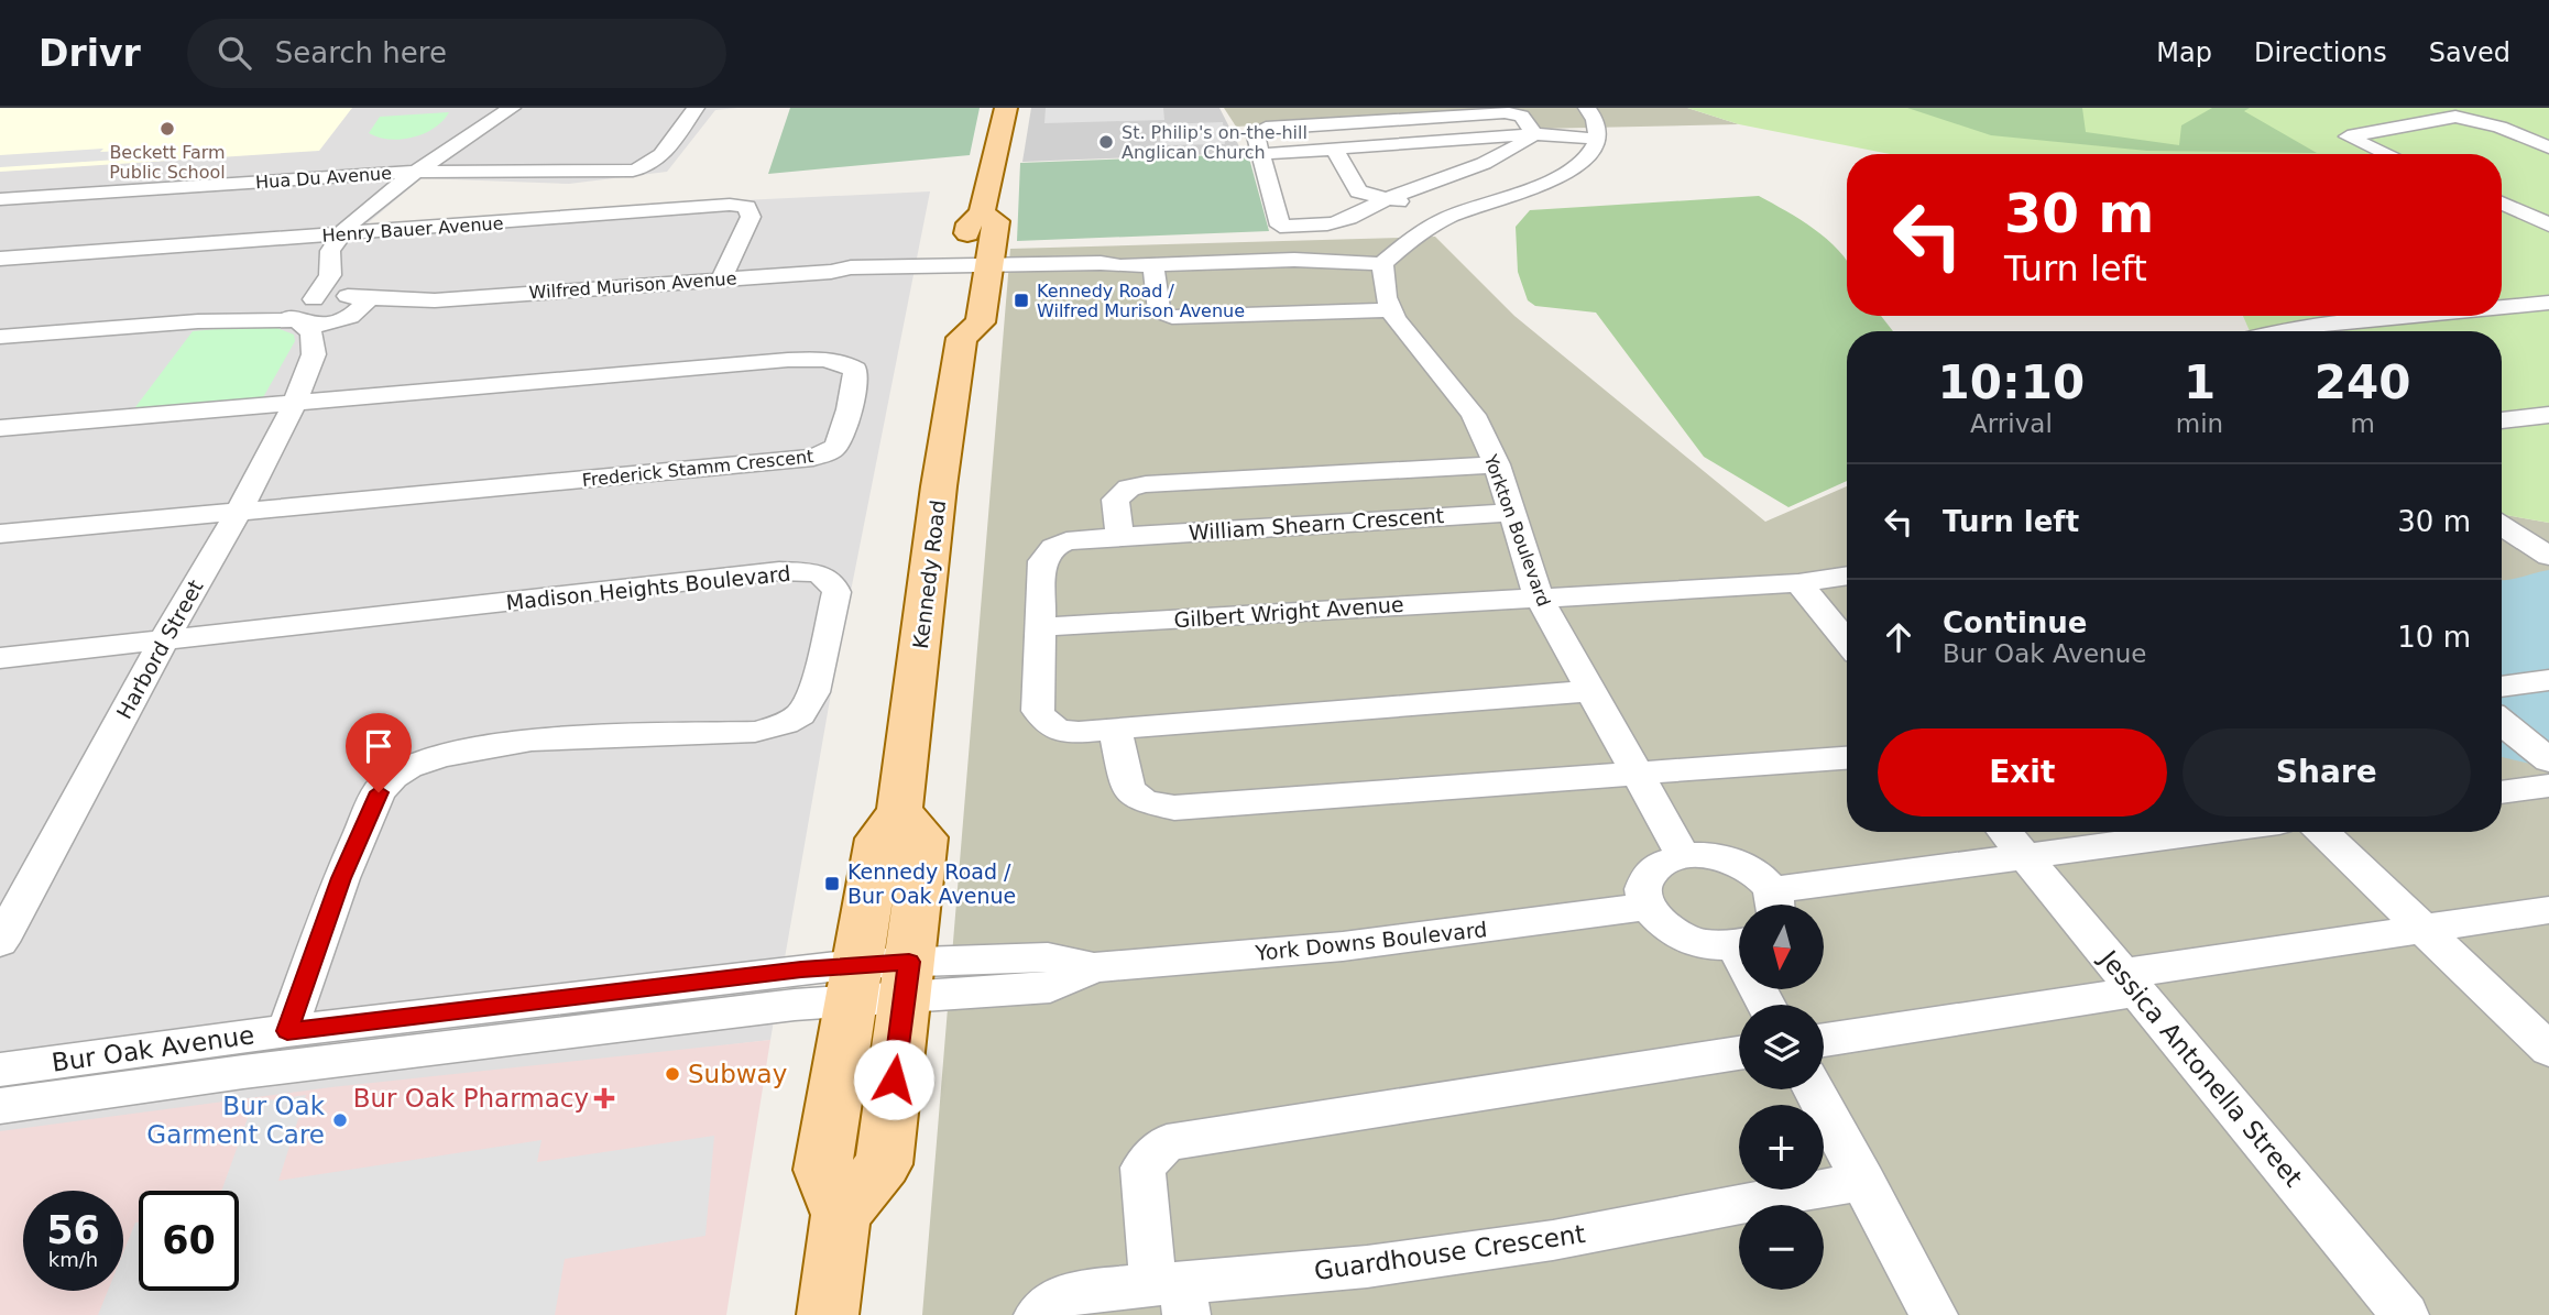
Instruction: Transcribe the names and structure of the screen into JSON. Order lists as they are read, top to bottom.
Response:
{
  "streets": {
    "main road": ["Kennedy Road"],
    "street": [
      "Hua Du Avenue",
      "Henry Bauer Avenue",
      "Wilfred Murison Avenue",
      "Frederick Stamm Crescent",
      "William Shearn Crescent",
      "Yorkton Boulevard",
      "Madison Heights Boulevard",
      "Gilbert Wright Avenue",
      "Harbord Street",
      "York Downs Boulevard",
      "Bur Oak Avenue",
      "Jessica Antonella Street",
      "Guardhouse Crescent"
    ]
  },
  "crossings": [
    ["Henry Bauer Avenue", "Wilfred Murison Avenue"],
    ["Wilfred Murison Avenue", "Yorkton Boulevard"],
    ["Wilfred Murison Avenue", "Kennedy Road"],
    ["Wilfred Murison Avenue", "Harbord Street"],
    ["Frederick Stamm Crescent", "Harbord Street"],
    ["William Shearn Crescent", "Yorkton Boulevard"],
    ["William Shearn Crescent", "Gilbert Wright Avenue"],
    ["Yorkton Boulevard", "Gilbert Wright Avenue"],
    ["Kennedy Road", "York Downs Boulevard"],
    ["Kennedy Road", "Bur Oak Avenue"],
    ["Madison Heights Boulevard", "Harbord Street"],
    ["Madison Heights Boulevard", "Bur Oak Avenue"],
    ["York Downs Boulevard", "Bur Oak Avenue"]
  ],
  "places": {
    "other": [
      "Beckett Farm Public School",
      "St. Philip's on-the-hill Anglican Church",
      "Subway",
      "Bur Oak Garment Care"
    ],
    "transit": ["Kennedy Road / Wilfred Murison Avenue", "Kennedy Road / Bur Oak Avenue"],
    "health": ["Bur Oak Pharmacy"]
  },
  "north": "bottom",
  "page": {
    "header": "Drivr",
    "search": "Search here",
    "nav": ["Map", "Directions", "Saved"],
    "turn": ["30 m", "Turn left"],
    "eta": [
      "10:10",
      "Arrival",
      "1",
      "min",
      "240",
      "m"
    ],
    "list": [
      {
        "name": "Turn left",
        "value": "30 m"
      },
      {
        "name": "Continue",
        "note": "Bur Oak Avenue",
        "value": "10 m"
      }
    ],
    "buttons": ["Exit", "Share"],
    "map_buttons": ["+", "−"],
    "speed": "56 km/h",
    "limit": "60"
  }
}
